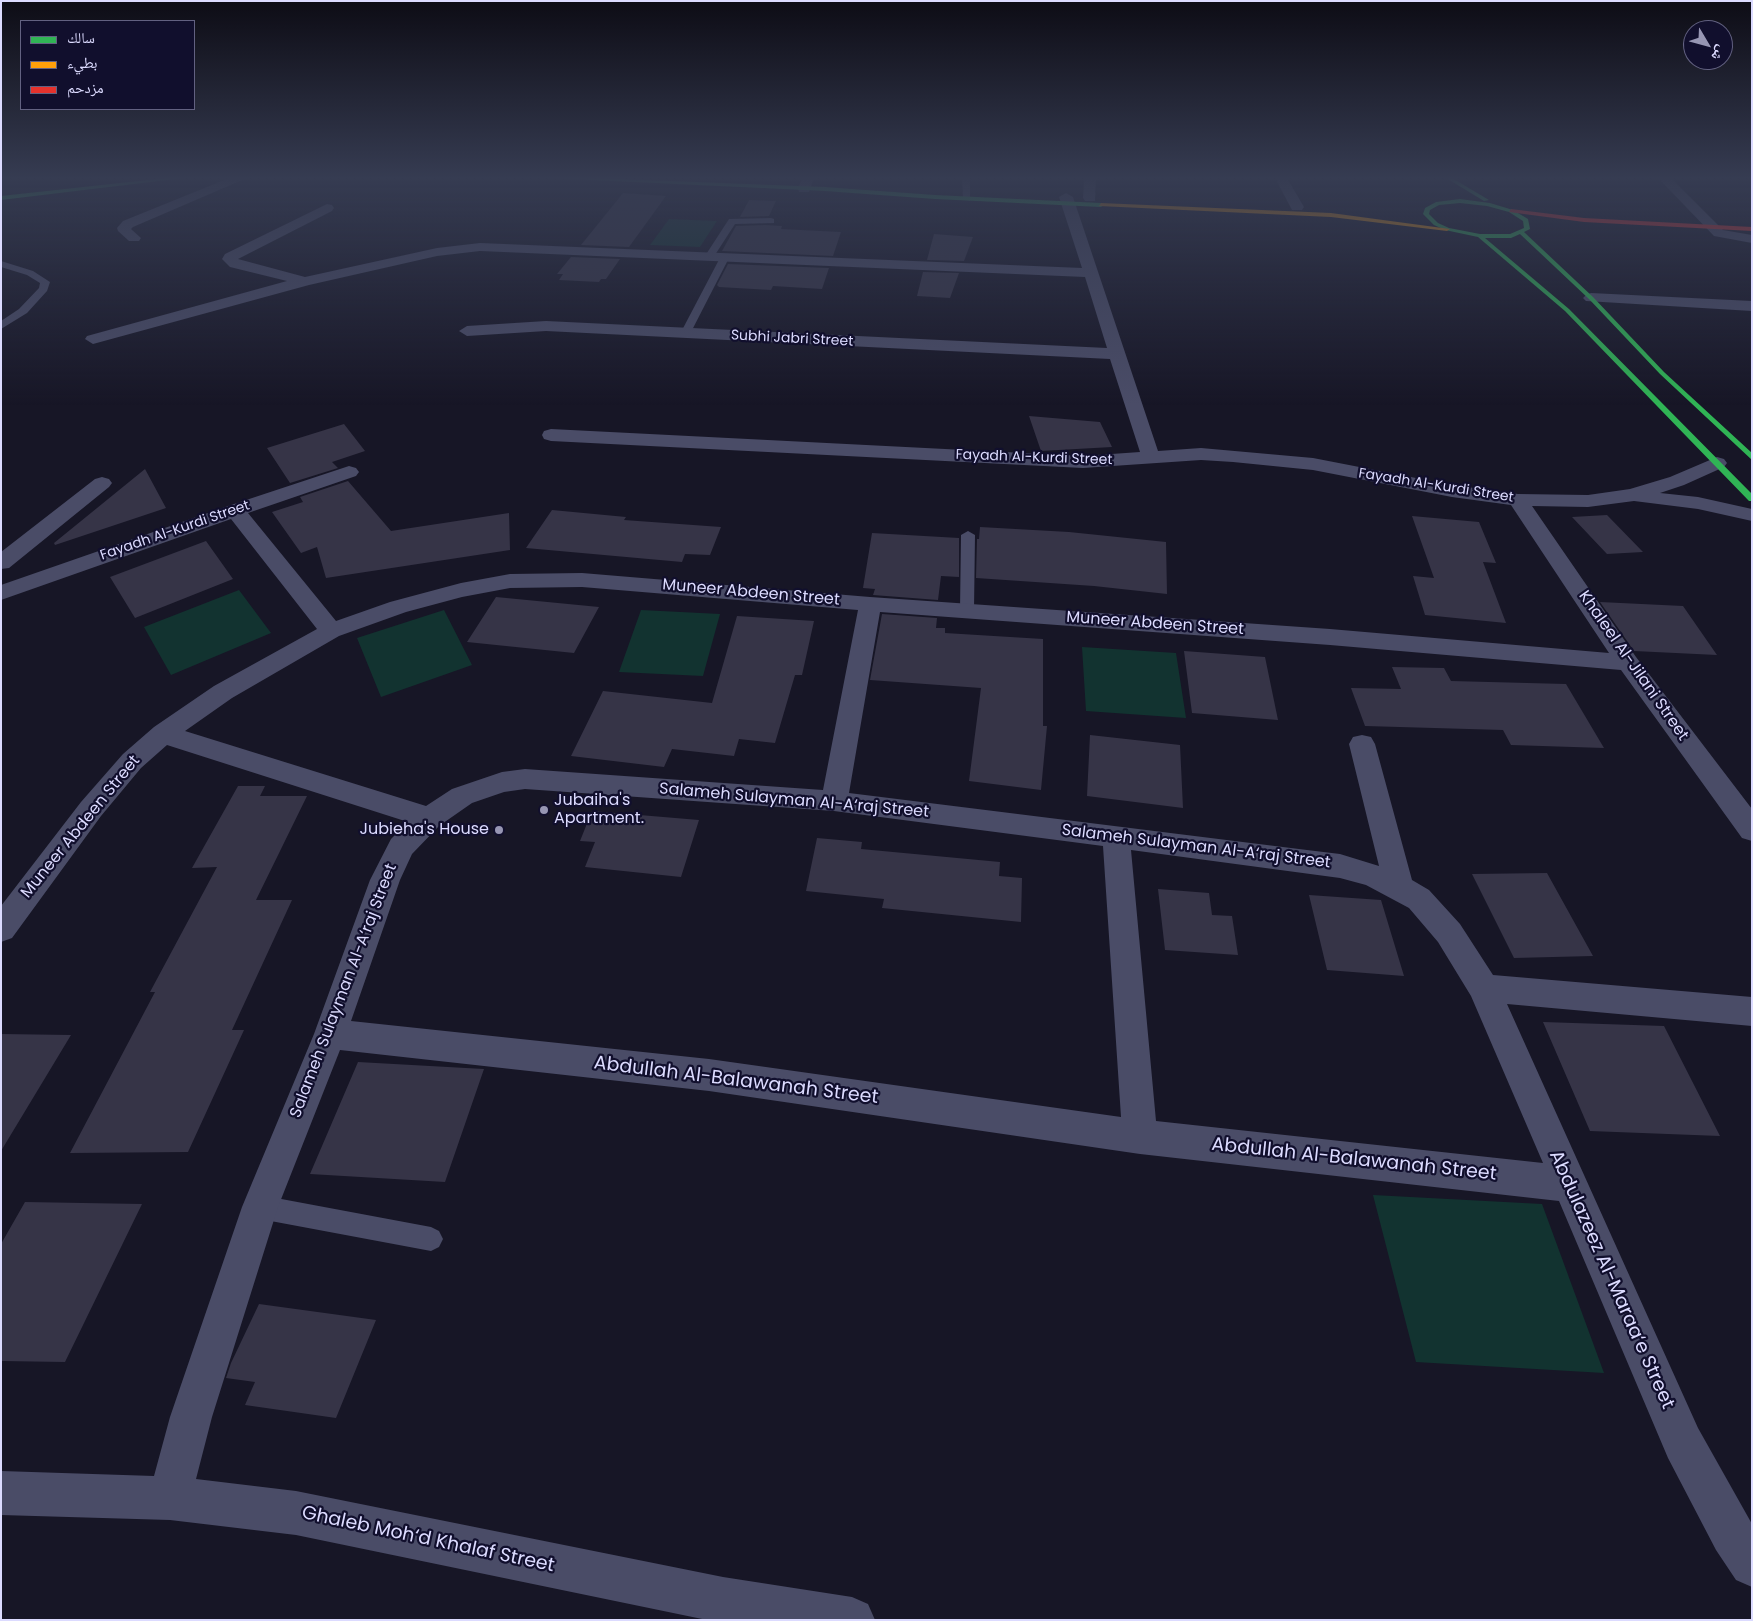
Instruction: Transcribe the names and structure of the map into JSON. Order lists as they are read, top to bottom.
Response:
{
  "streets": {
    "street": [
      "Subhi Jabri Street",
      "Fayadh Al-Kurdi Street",
      "Muneer Abdeen Street",
      "Khaleel Al-Jilani Street",
      "Salameh Sulayman Al-A‘raj Street",
      "Abdullah Al-Balawanah Street",
      "Abdulazeez Al-Maraa‘e Street",
      "Ghaleb Moh‘d Khalaf Street"
    ]
  },
  "crossings": [
    ["Fayadh Al-Kurdi Street", "Khaleel Al-Jilani Street"],
    ["Muneer Abdeen Street", "Khaleel Al-Jilani Street"],
    ["Salameh Sulayman Al-A‘raj Street", "Abdullah Al-Balawanah Street"],
    ["Salameh Sulayman Al-A‘raj Street", "Abdulazeez Al-Maraa‘e Street"],
    ["Salameh Sulayman Al-A‘raj Street", "Ghaleb Moh‘d Khalaf Street"],
    ["Abdullah Al-Balawanah Street", "Abdulazeez Al-Maraa‘e Street"]
  ],
  "places": ["Jubaiha's Apartment.", "Jubieha's House"],
  "legend": ["سالك", "بطيء", "مزدحم"],
  "north": "bottom right"
}
